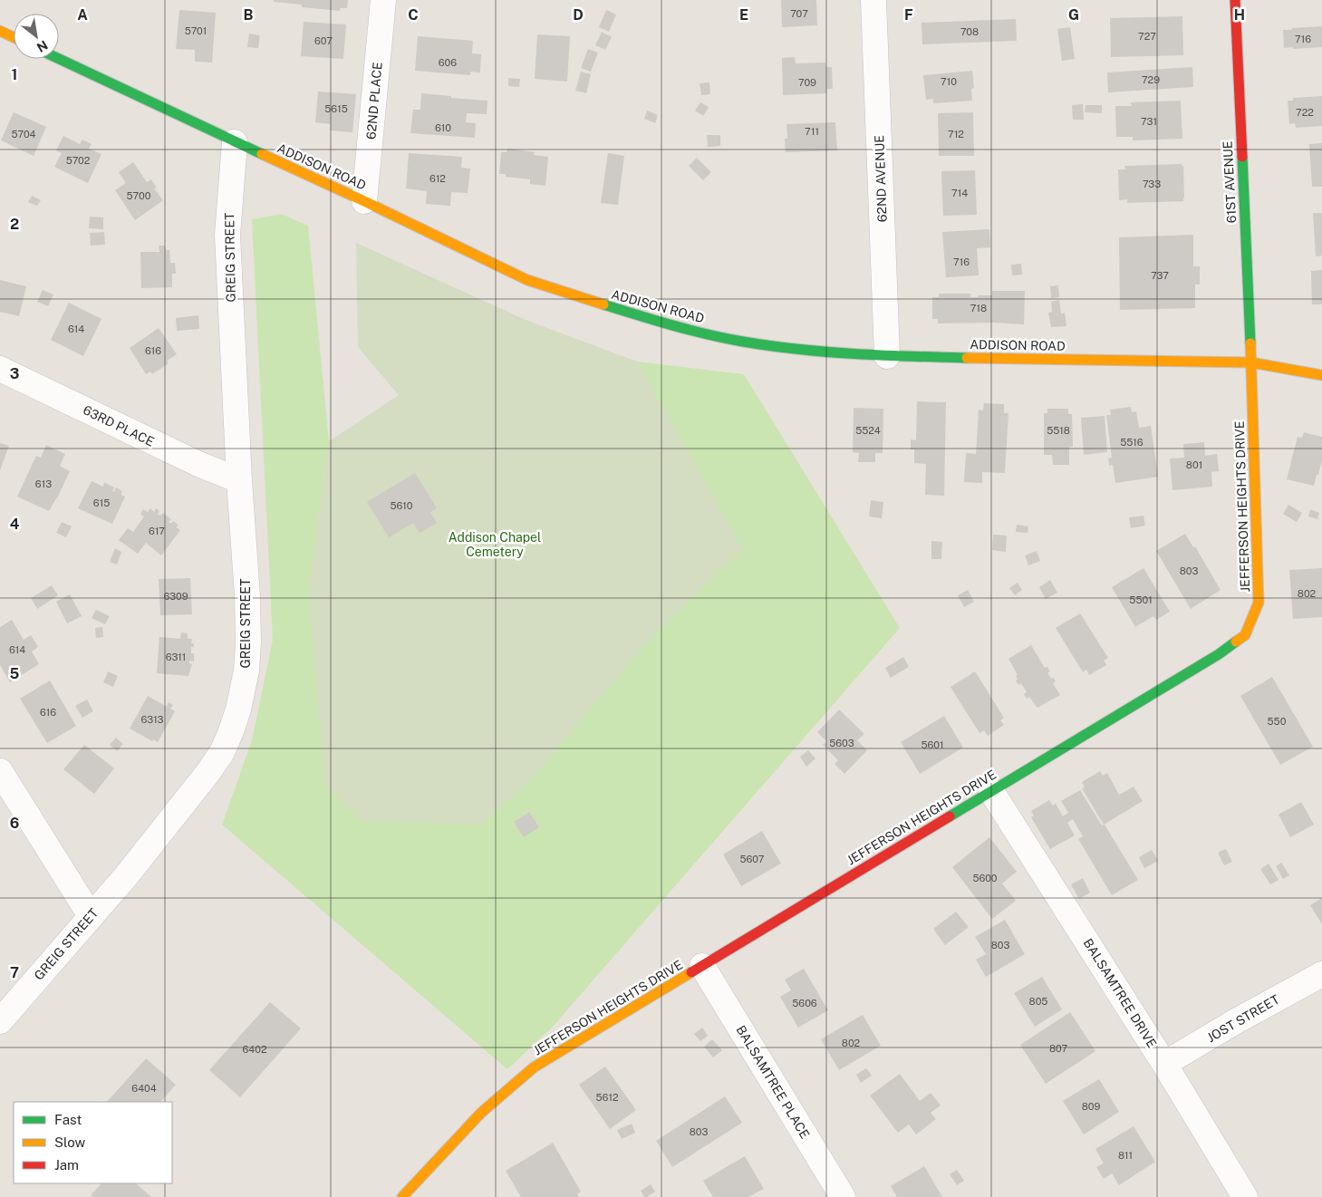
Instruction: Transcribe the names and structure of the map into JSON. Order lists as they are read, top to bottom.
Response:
{
  "streets": {
    "street": [
      "62ND PLACE",
      "ADDISON ROAD",
      "62ND AVENUE",
      "61ST AVENUE",
      "GREIG STREET",
      "63RD PLACE",
      "JEFFERSON HEIGHTS DRIVE",
      "BALSAMTREE DRIVE",
      "JOST STREET",
      "BALSAMTREE PLACE"
    ]
  },
  "crossings": [
    ["62ND PLACE", "ADDISON ROAD"],
    ["ADDISON ROAD", "62ND AVENUE"],
    ["ADDISON ROAD", "61ST AVENUE"],
    ["ADDISON ROAD", "GREIG STREET"],
    ["ADDISON ROAD", "JEFFERSON HEIGHTS DRIVE"],
    ["61ST AVENUE", "JEFFERSON HEIGHTS DRIVE"],
    ["GREIG STREET", "63RD PLACE"],
    ["JEFFERSON HEIGHTS DRIVE", "BALSAMTREE DRIVE"],
    ["JEFFERSON HEIGHTS DRIVE", "BALSAMTREE PLACE"],
    ["BALSAMTREE DRIVE", "JOST STREET"]
  ],
  "parks": ["Addison Chapel Cemetery"],
  "house_numbers": [
    "707",
    "5701",
    "708",
    "727",
    "716",
    "607",
    "606",
    "729",
    "710",
    "709",
    "5615",
    "722",
    "731",
    "610",
    "711",
    "5704",
    "712",
    "5702",
    "612",
    "733",
    "714",
    "5700",
    "716",
    "737",
    "718",
    "614",
    "616",
    "5524",
    "5518",
    "5516",
    "801",
    "613",
    "615",
    "5610",
    "617",
    "803",
    "802",
    "6309",
    "5501",
    "614",
    "6311",
    "616",
    "6313",
    "550",
    "5603",
    "5601",
    "5607",
    "5600",
    "803",
    "805",
    "5606",
    "802",
    "807",
    "6402",
    "6404",
    "5612",
    "809",
    "803",
    "811"
  ],
  "legend": ["Fast", "Slow", "Jam"],
  "north": "bottom right",
  "grid": {
    "columns": [
      "A",
      "B",
      "C",
      "D",
      "E",
      "F",
      "G",
      "H"
    ],
    "rows": [
      "1",
      "2",
      "3",
      "4",
      "5",
      "6",
      "7"
    ]
  }
}
